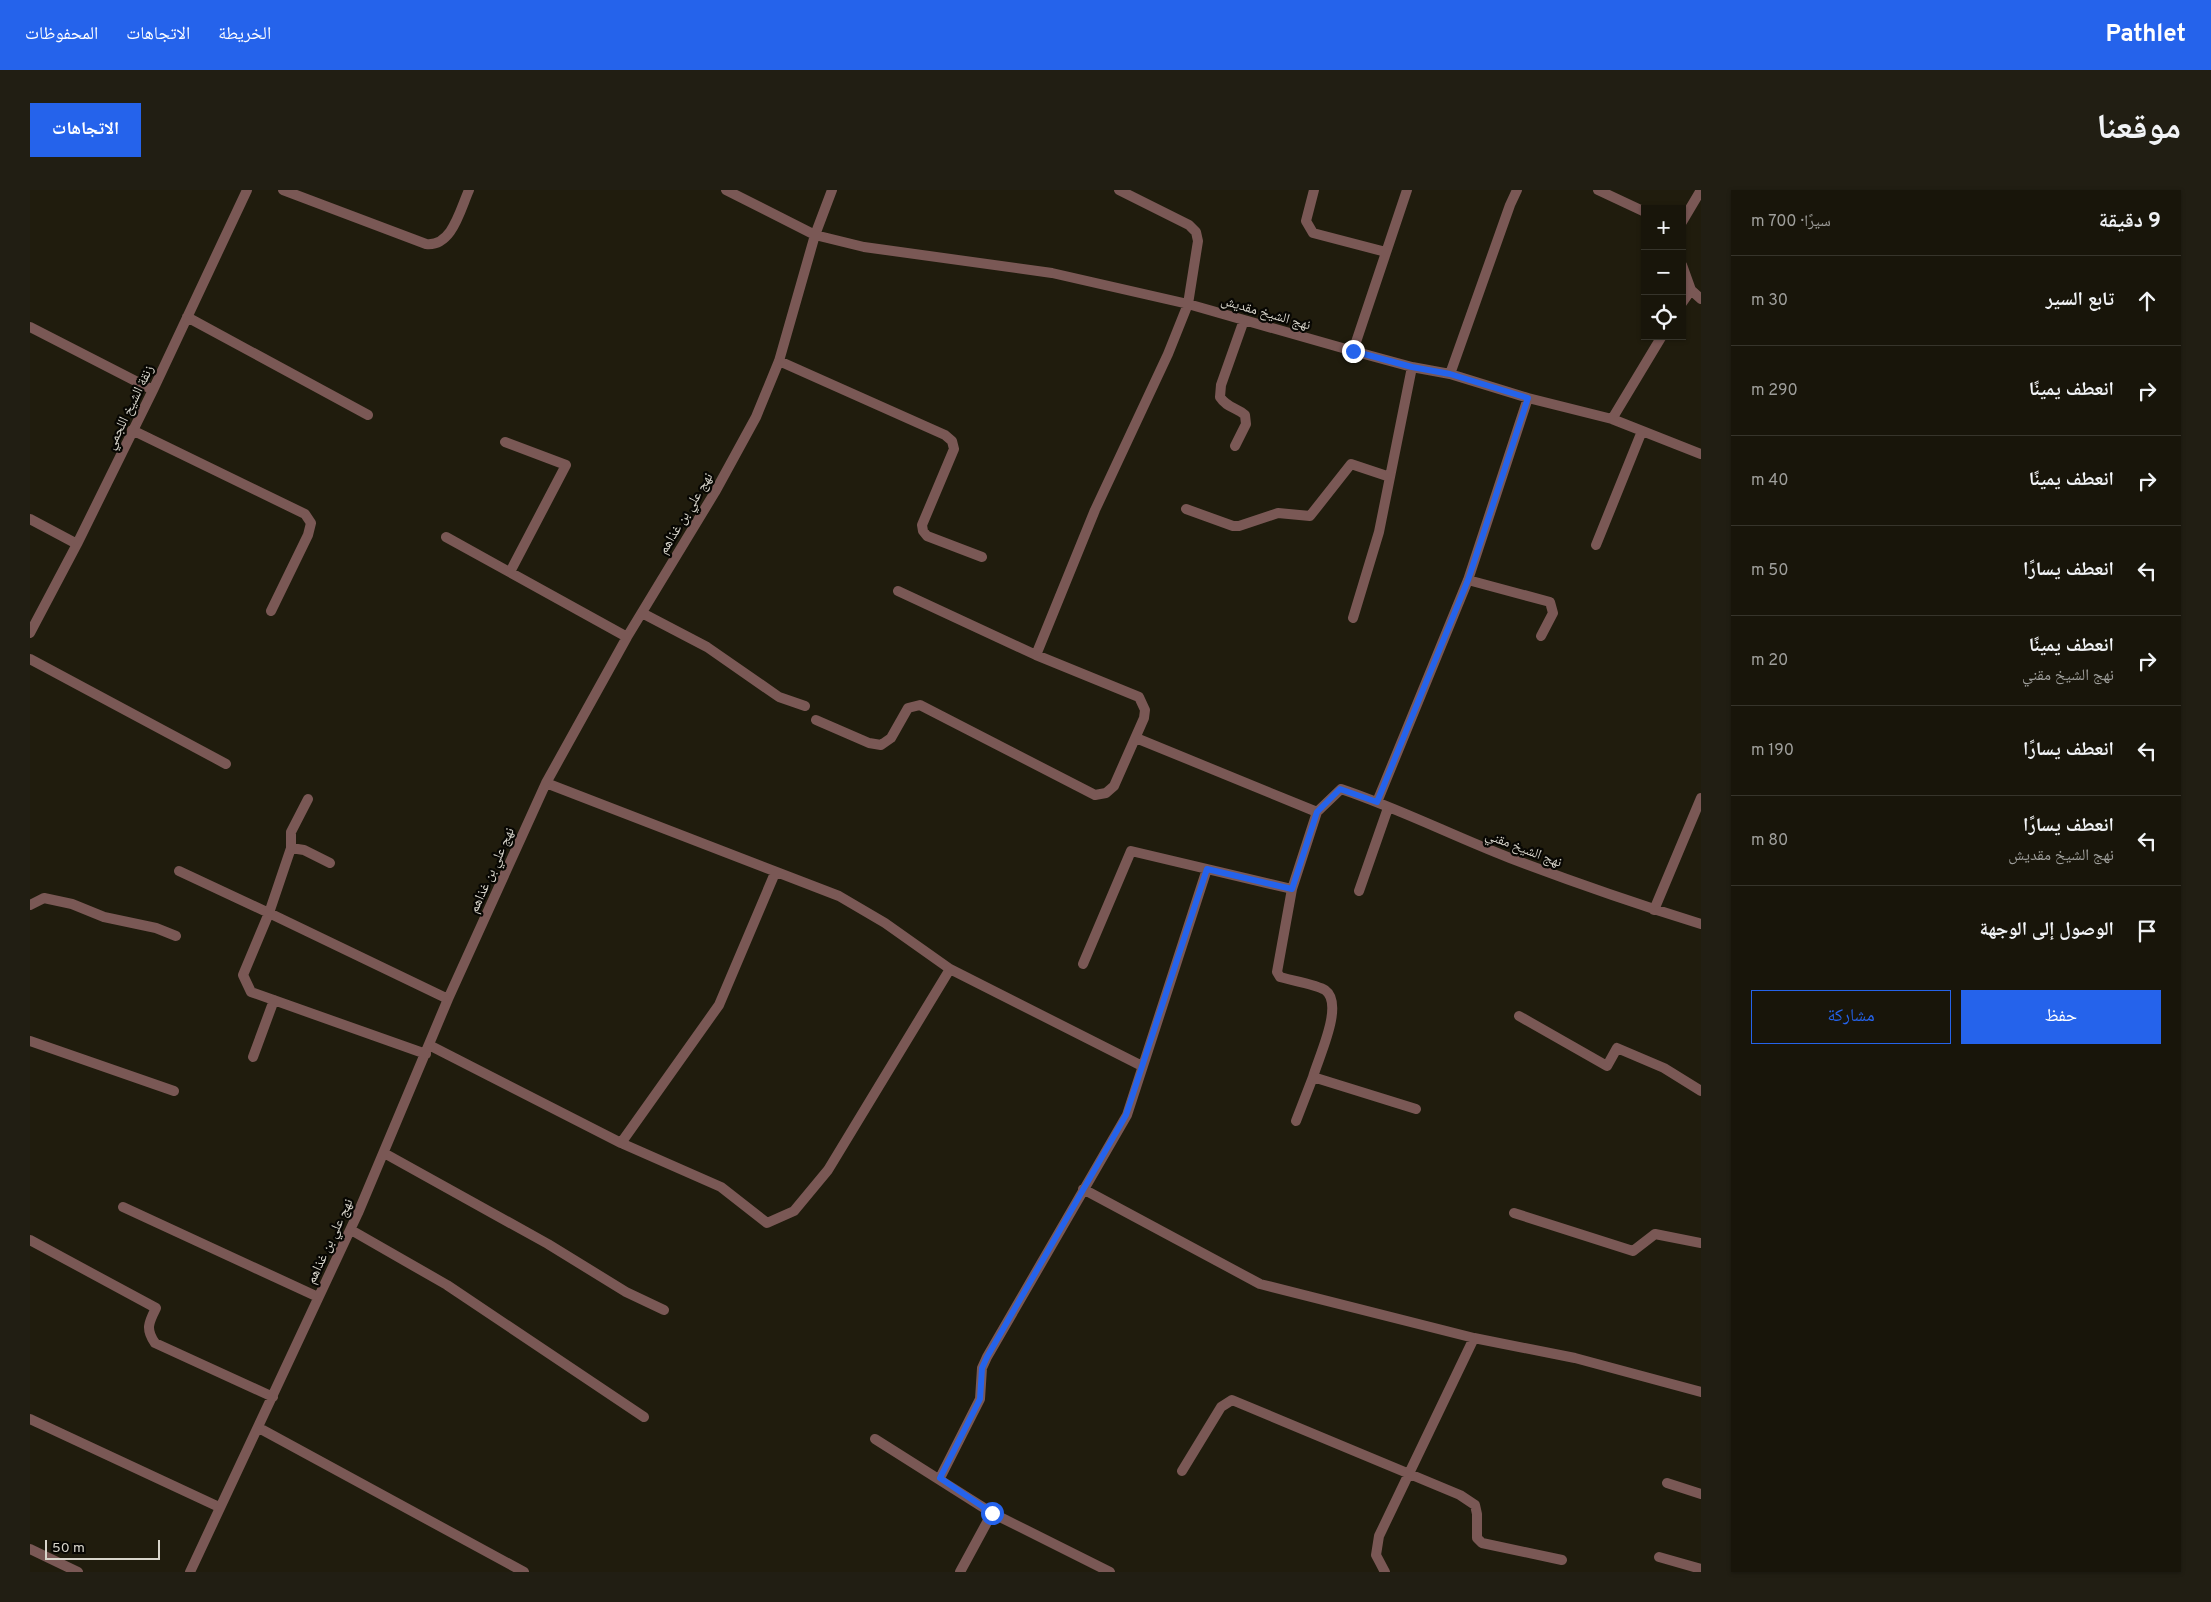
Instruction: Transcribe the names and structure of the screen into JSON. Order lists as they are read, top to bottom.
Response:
{
  "streets": {
    "street": [
      "نهج الشيخ مقديش",
      "زنقة الشيخ اللجمي",
      "نهج علي بن غذاهم",
      "نهج الشيخ مقني"
    ]
  },
  "crossings": [
    ["نهج الشيخ مقديش", "نهج علي بن غذاهم"]
  ],
  "scale_bar": "50 m",
  "page": {
    "header": "Pathlet",
    "nav": ["الخريطة", "الاتجاهات", "المحفوظات"],
    "title": "موقعنا",
    "buttons": [
      "الاتجاهات",
      ["حفظ", "مشاركة"]
    ],
    "heading": ["9 دقيقة", "سيرًا · 700 m"],
    "map_buttons": ["+", "−"],
    "list": [
      ["تابع السير", "30 m"],
      ["انعطف يمينًا", "290 m"],
      ["انعطف يمينًا", "40 m"],
      ["انعطف يسارًا", "50 m"],
      ["انعطف يمينًا", "نهج الشيخ مقني", "20 m"],
      ["انعطف يسارًا", "190 m"],
      ["انعطف يسارًا", "نهج الشيخ مقديش", "80 m"],
      "الوصول إلى الوجهة"
    ],
    "scale": "50 m"
  }
}
